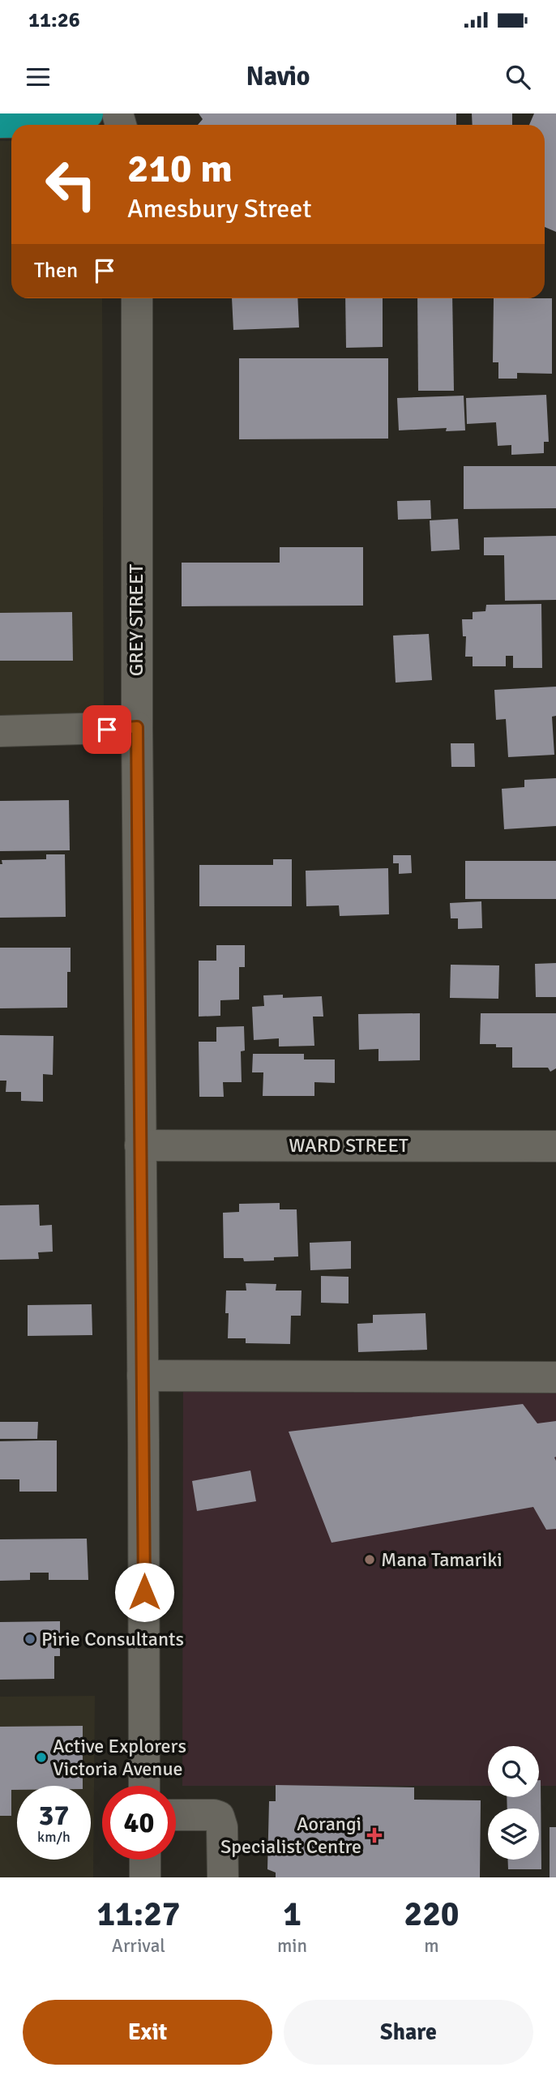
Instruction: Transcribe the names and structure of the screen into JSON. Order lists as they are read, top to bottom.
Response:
{
  "streets": {
    "street": ["GREY STREET", "WARD STREET"]
  },
  "crossings": [
    ["GREY STREET", "WARD STREET"]
  ],
  "places": {
    "other": ["Mana Tamariki", "Pirie Consultants", "Active Explorers Victoria Avenue"],
    "health": ["Aorangi Specialist Centre"]
  },
  "page": {
    "status": "11:26",
    "header": "Navio",
    "turn": ["210 m", "Amesbury Street"],
    "then": "Then",
    "speed": "37 km/h",
    "limit": "40",
    "eta": [
      "11:27",
      "Arrival",
      "1",
      "min",
      "220",
      "m"
    ],
    "buttons": ["Exit", "Share"]
  }
}
